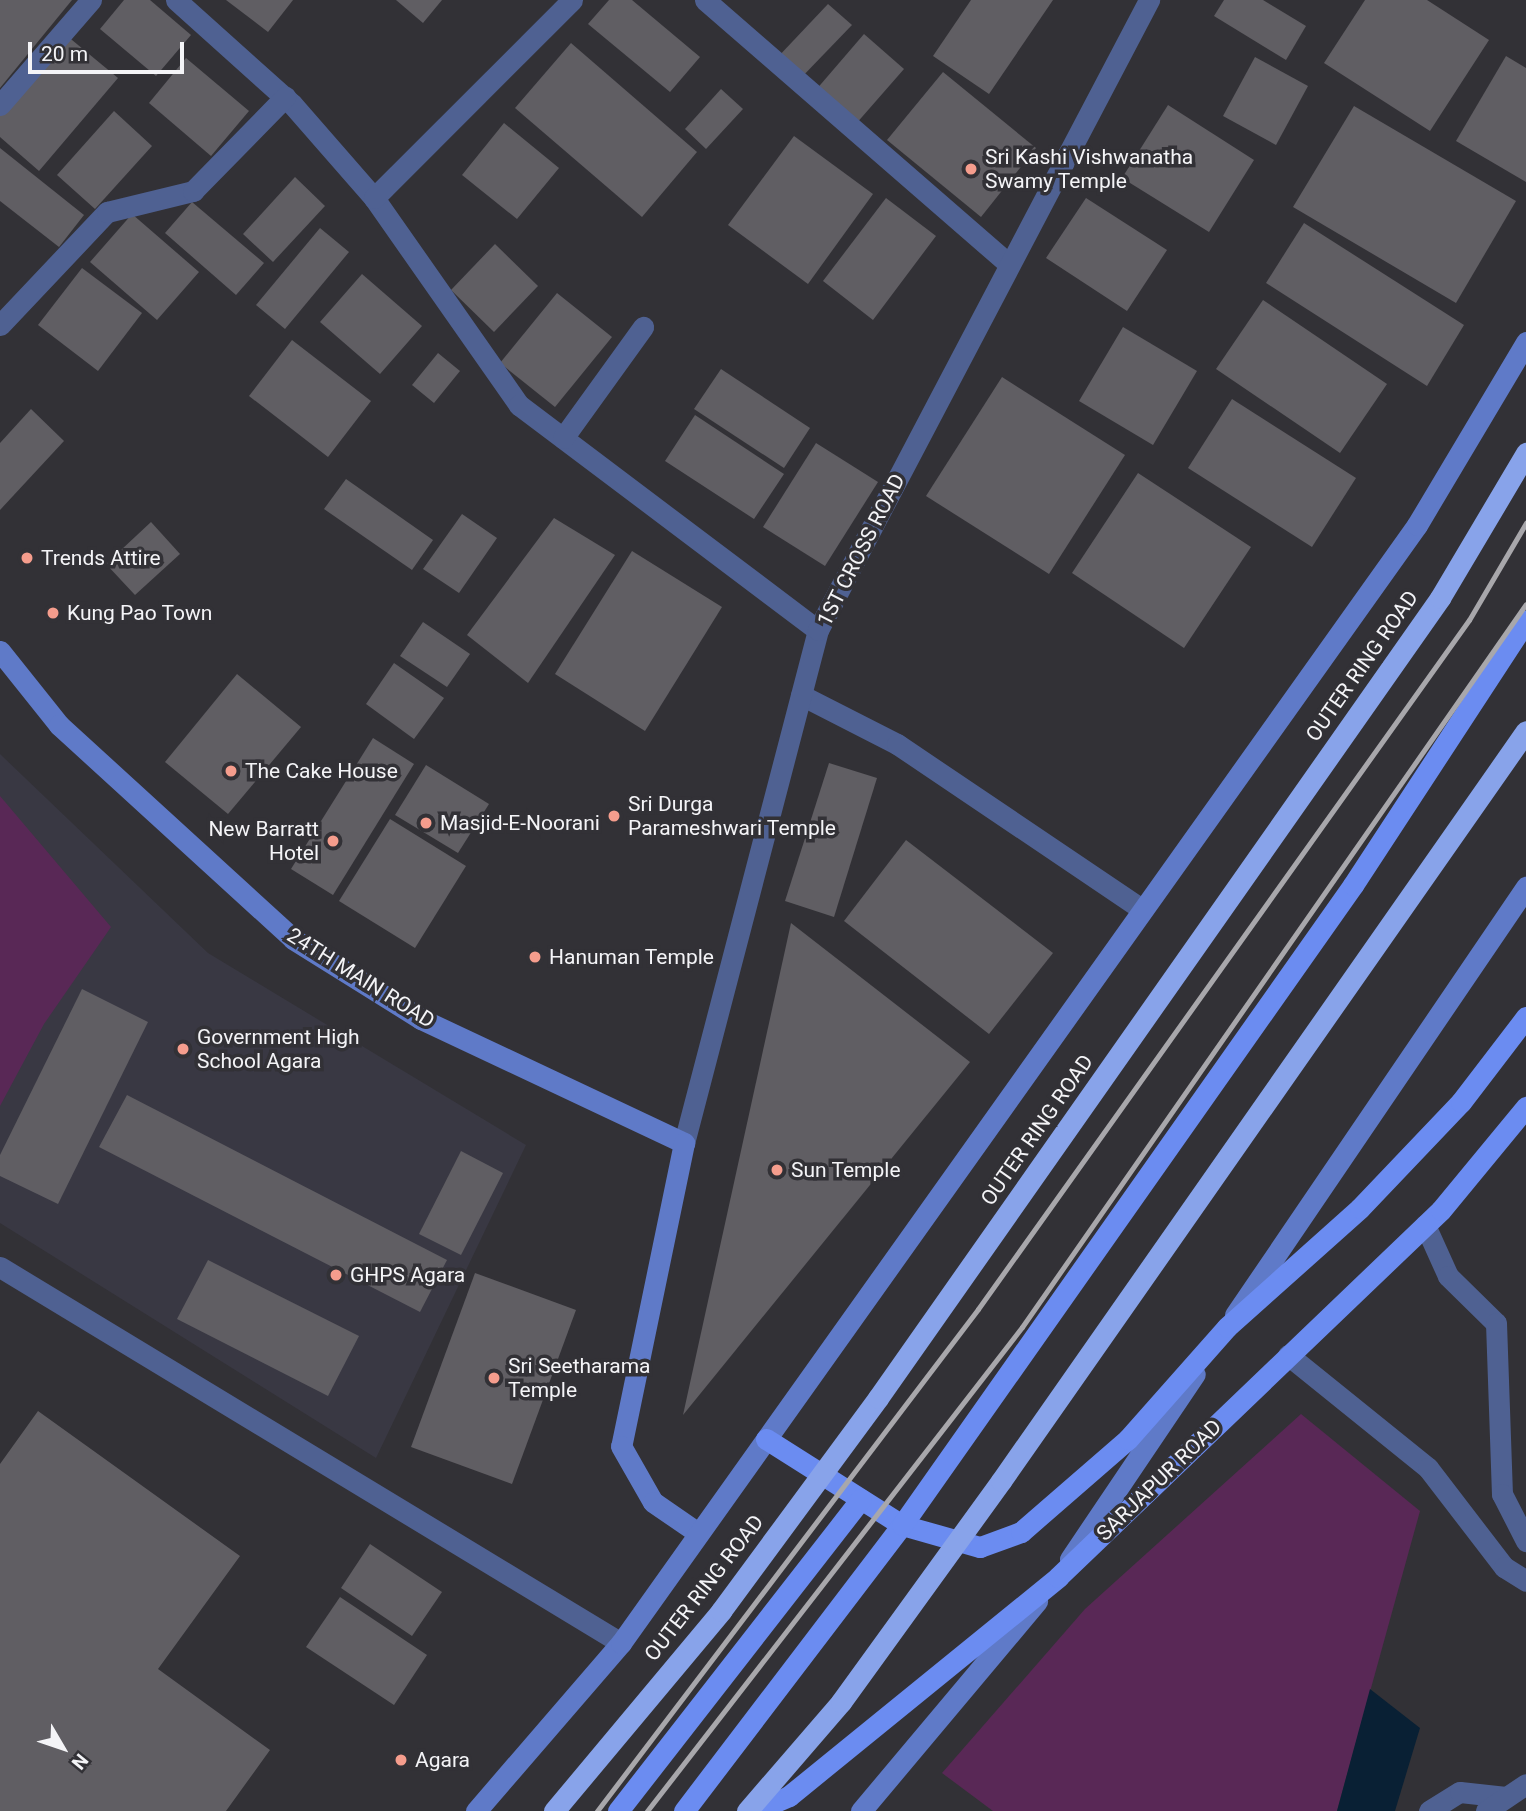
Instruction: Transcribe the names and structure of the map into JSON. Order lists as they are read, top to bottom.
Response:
{
  "streets": {
    "highway": ["OUTER RING ROAD"],
    "main road": ["SARJAPUR ROAD"],
    "street": ["1ST CROSS ROAD", "24TH MAIN ROAD"]
  },
  "crossings": [
    ["1ST CROSS ROAD", "24TH MAIN ROAD"]
  ],
  "places": [
    "Sri Kashi Vishwanatha Swamy Temple",
    "Trends Attire",
    "Kung Pao Town",
    "The Cake House",
    "Sri Durga Parameshwari Temple",
    "Masjid-E-Noorani",
    "New Barratt Hotel",
    "Hanuman Temple",
    "Government High School Agara",
    "Sun Temple",
    "GHPS Agara",
    "Sri Seetharama Temple",
    "Agara"
  ],
  "scale_bar": "20 m",
  "north": "bottom right"
}
